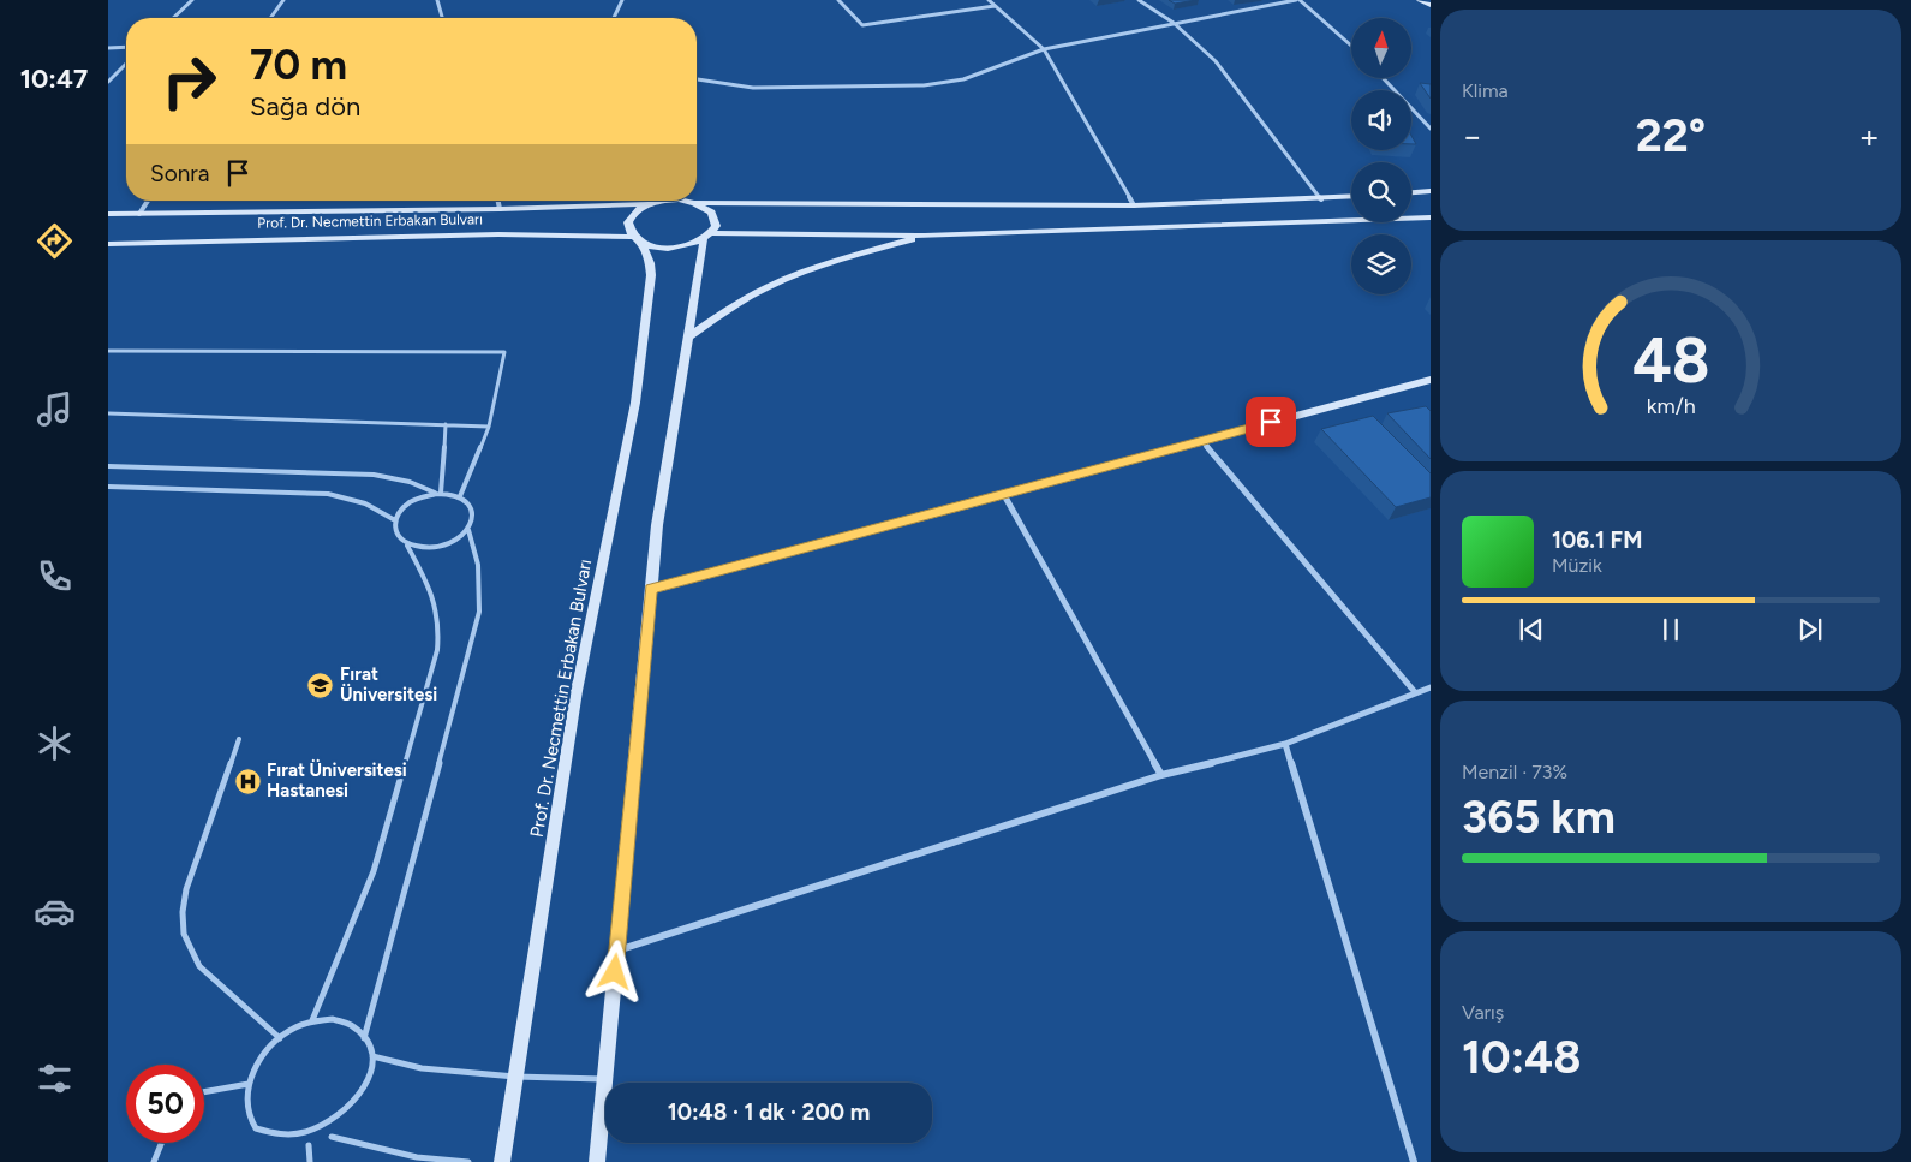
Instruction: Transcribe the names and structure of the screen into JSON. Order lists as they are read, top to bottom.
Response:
{
  "streets": {
    "main road": ["Prof. Dr. Necmettin Erbakan Bulvarı"]
  },
  "places": {
    "school or university": ["Fırat Üniversitesi"],
    "hospital": ["Fırat Üniversitesi Hastanesi"]
  },
  "north": "top",
  "page": {
    "tabs": "10:47",
    "tile": [
      "Klima",
      ["Menzil · 73%", "365 km"],
      ["Varış", "10:48"]
    ],
    "turn": ["70 m", "Sağa dön"],
    "heat": ["−", "22°", "+"],
    "then": "Sonra",
    "song": ["106.1 FM", "Müzik"],
    "limit": "50",
    "trip": "10:48 · 1 dk · 200 m",
    "gauge": ["48", "km/h"]
  }
}
